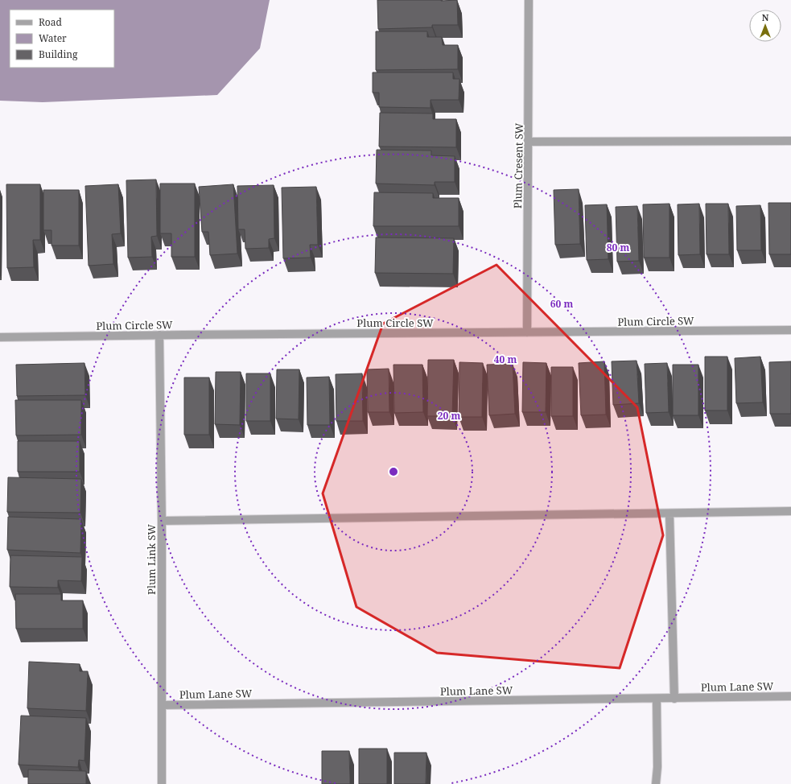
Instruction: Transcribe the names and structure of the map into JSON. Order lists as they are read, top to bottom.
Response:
{
  "streets": {
    "street": [
      "Plum Cresent SW",
      "Plum Circle SW",
      "Plum Link SW",
      "Plum Lane SW"
    ]
  },
  "crossings": [
    ["Plum Cresent SW", "Plum Circle SW"],
    ["Plum Circle SW", "Plum Link SW"],
    ["Plum Link SW", "Plum Lane SW"]
  ],
  "legend": ["Road", "Water", "Building"],
  "north": "top",
  "rings": [
    "80 m",
    "60 m",
    "40 m",
    "20 m"
  ]
}
